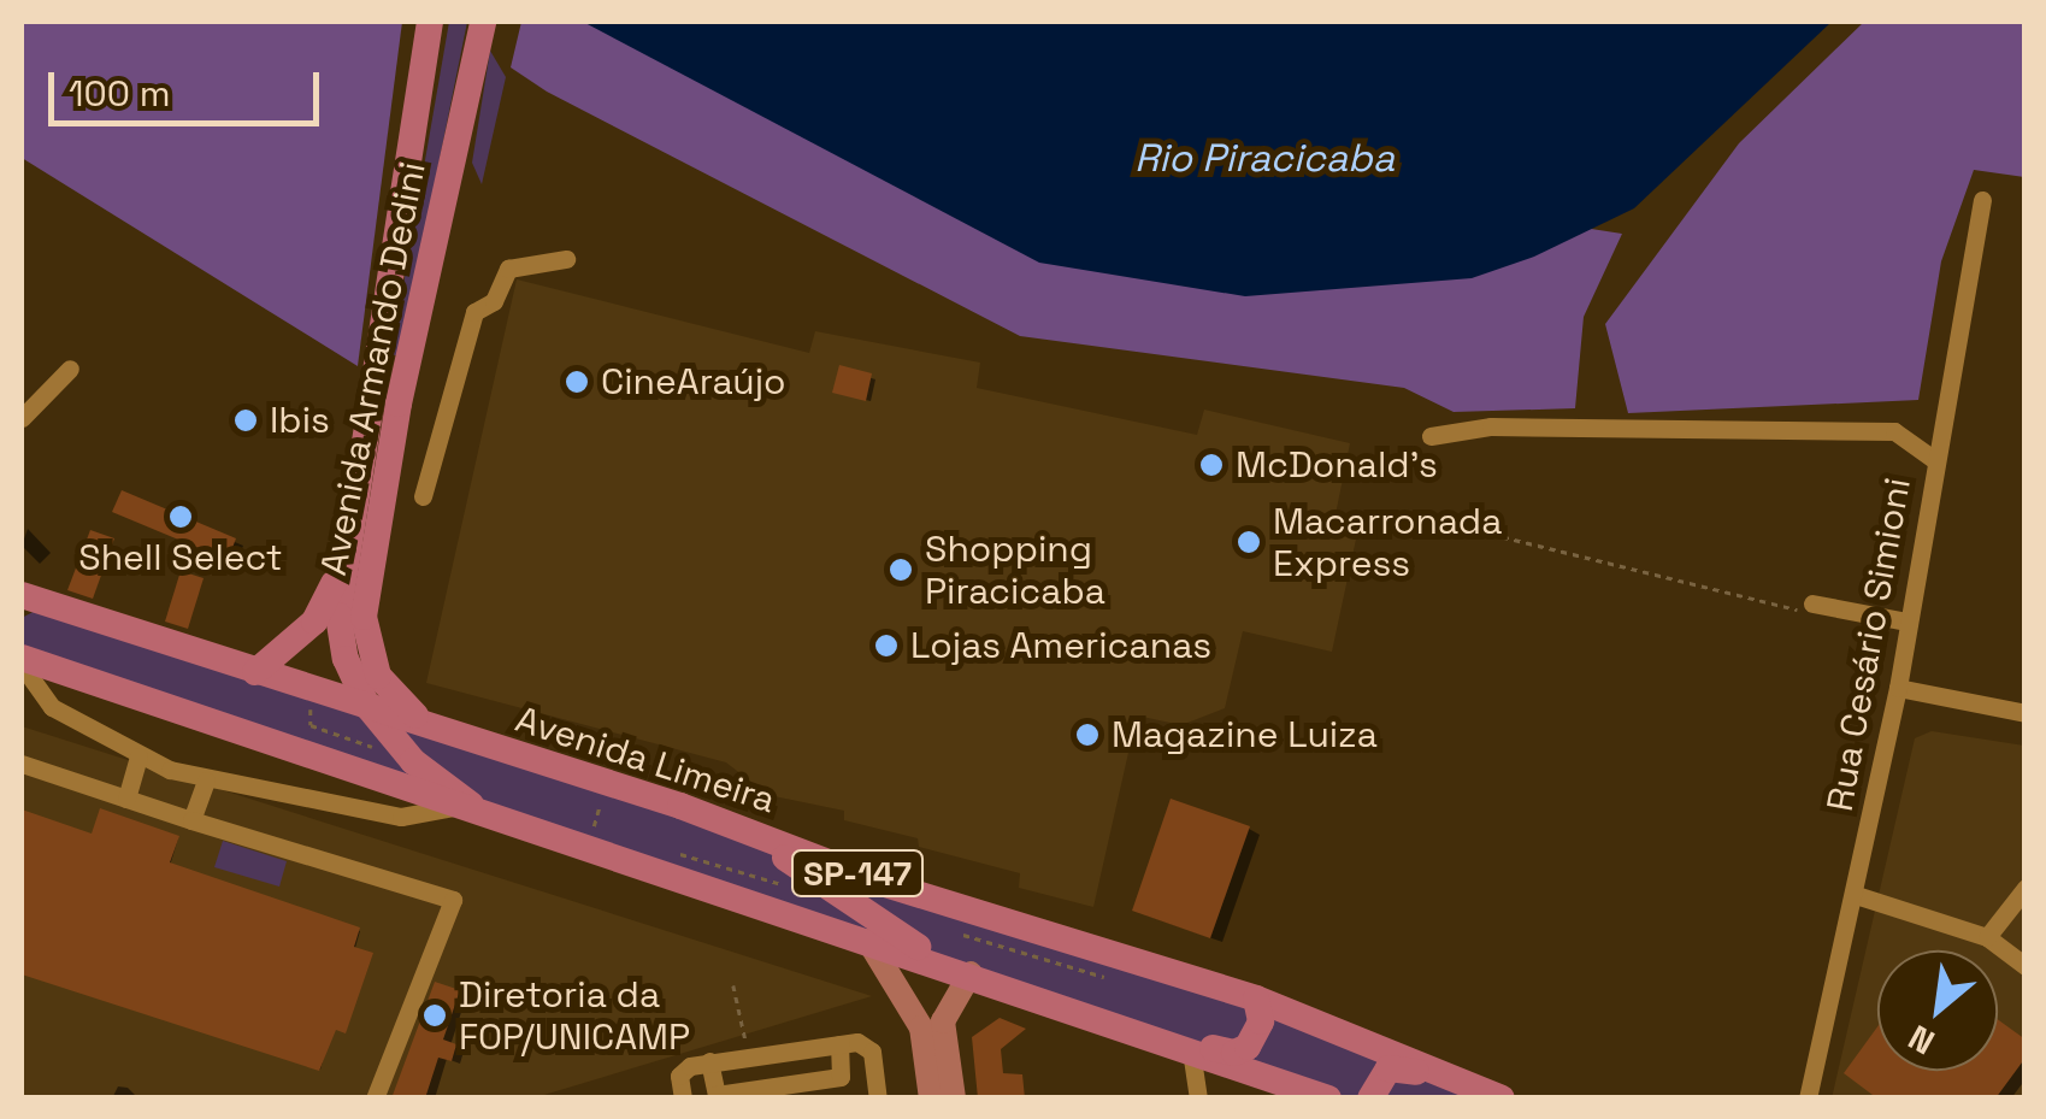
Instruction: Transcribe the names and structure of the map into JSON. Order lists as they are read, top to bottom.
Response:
{
  "streets": {
    "highway": ["Avenida Armando Dedini", "Avenida Limeira", "SP-147"],
    "street": ["Rua Cesário Simioni"]
  },
  "crossings": [
    ["Avenida Armando Dedini", "Avenida Limeira"],
    ["Avenida Armando Dedini", "SP-147"],
    ["Avenida Limeira", "SP-147"]
  ],
  "water": ["Rio Piracicaba"],
  "places": [
    "CineAraújo",
    "Ibis",
    "McDonald's",
    "Shell Select",
    "Macarronada Express",
    "Shopping Piracicaba",
    "Lojas Americanas",
    "Magazine Luiza",
    "Diretoria da FOP/UNICAMP"
  ],
  "scale_bar": "100 m",
  "north": "bottom left"
}
